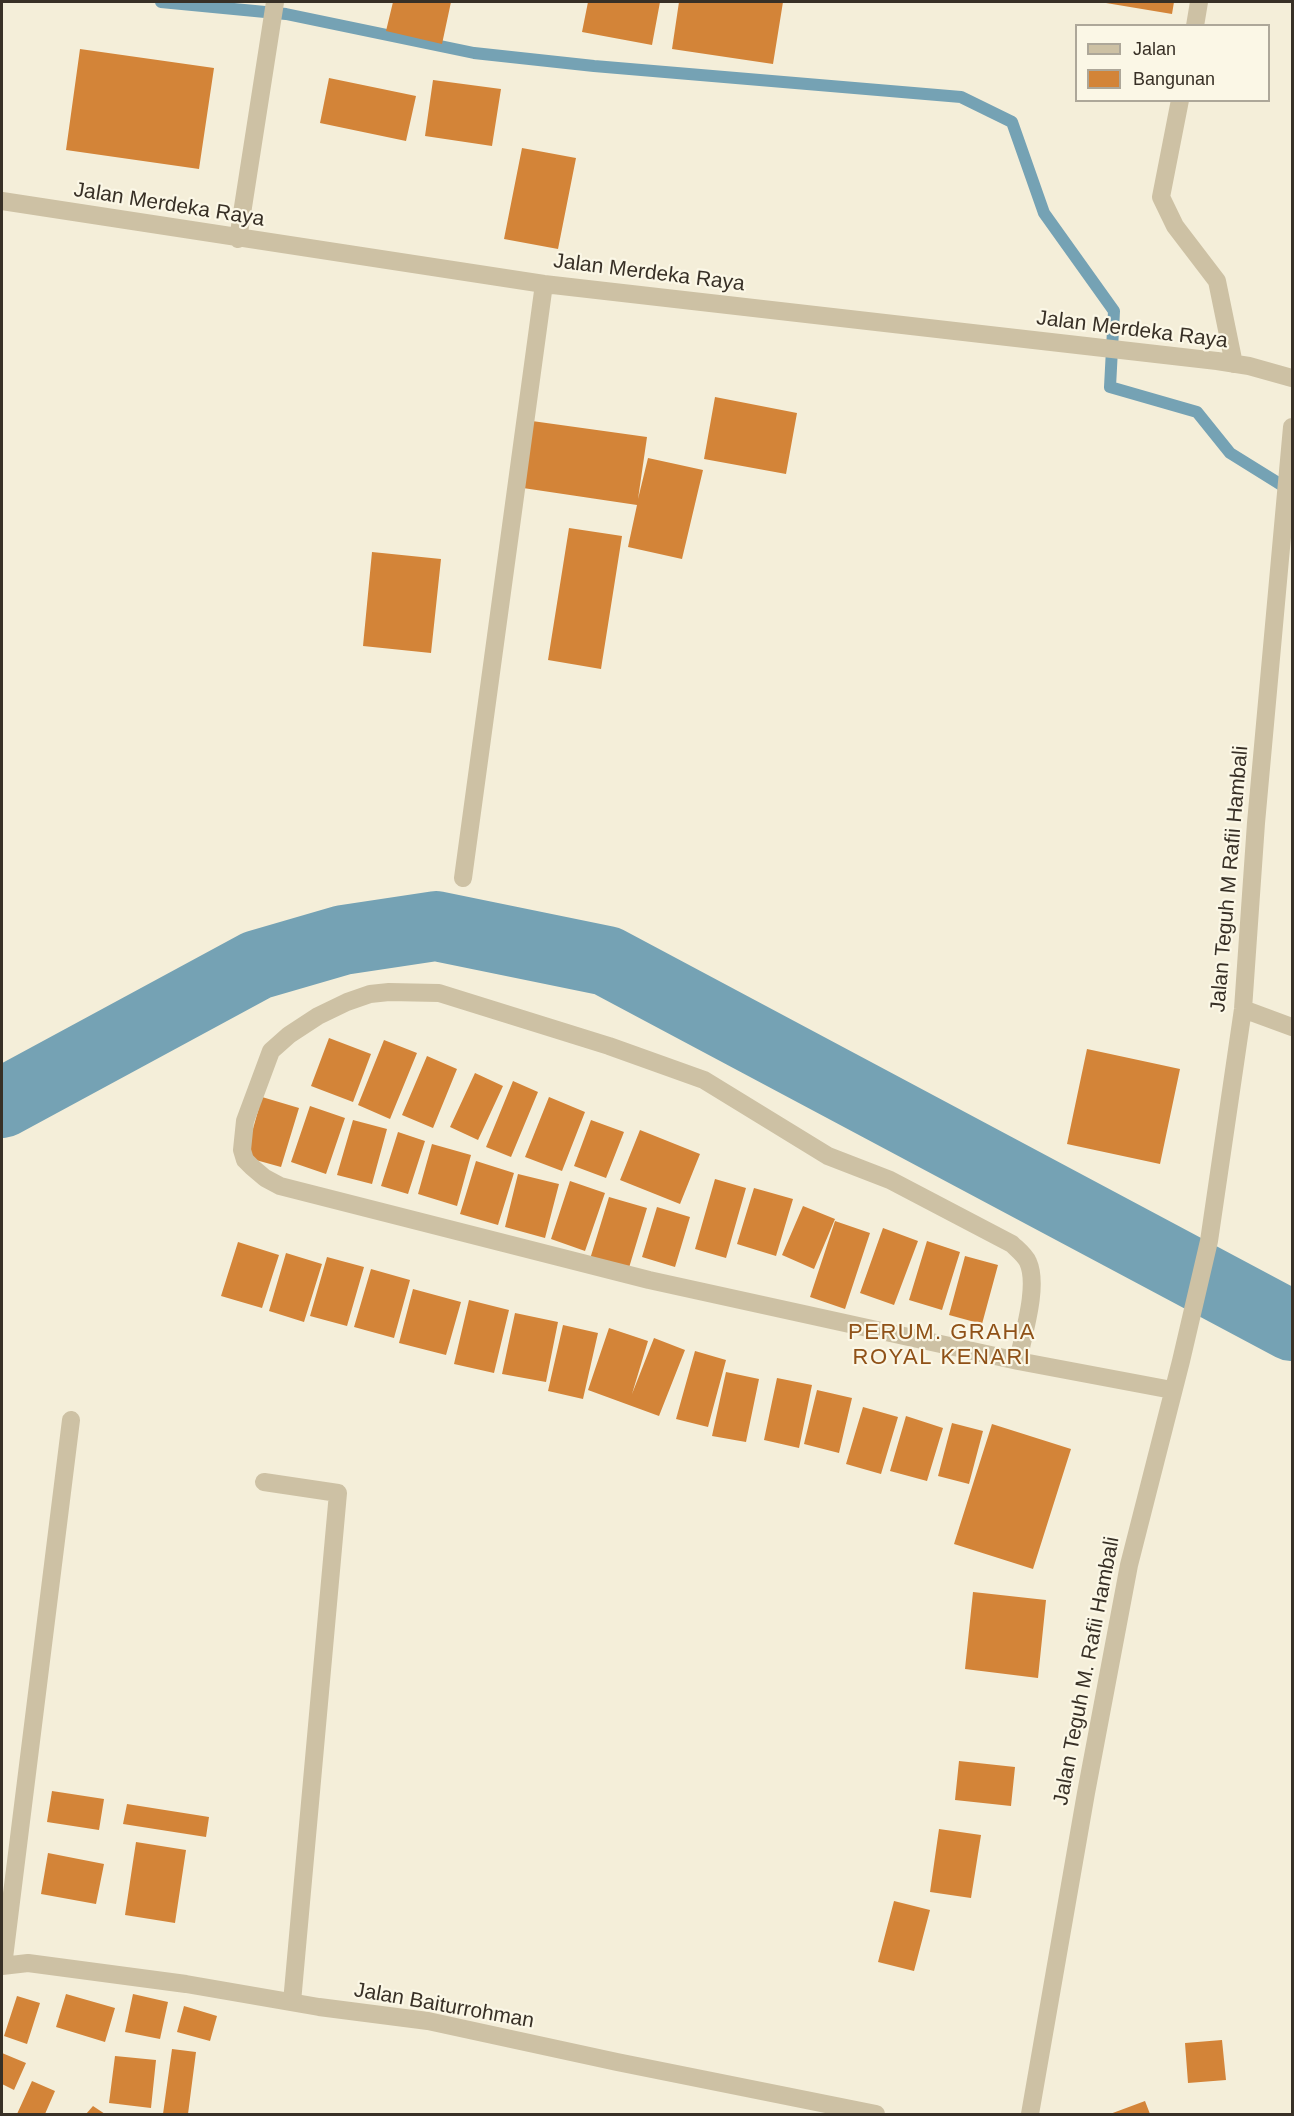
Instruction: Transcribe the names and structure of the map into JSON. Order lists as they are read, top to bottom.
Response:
{
  "streets": {
    "street": [
      "Jalan Merdeka Raya",
      "Jalan Teguh M Rafii Hambali",
      "Jalan Teguh M. Rafii Hambali",
      "Jalan Baiturrohman"
    ]
  },
  "crossings": [
    ["Jalan Teguh M Rafii Hambali", "Jalan Teguh M. Rafii Hambali"]
  ],
  "districts": ["PERUM. GRAHA ROYAL KENARI"],
  "legend": ["Jalan", "Bangunan"]
}
